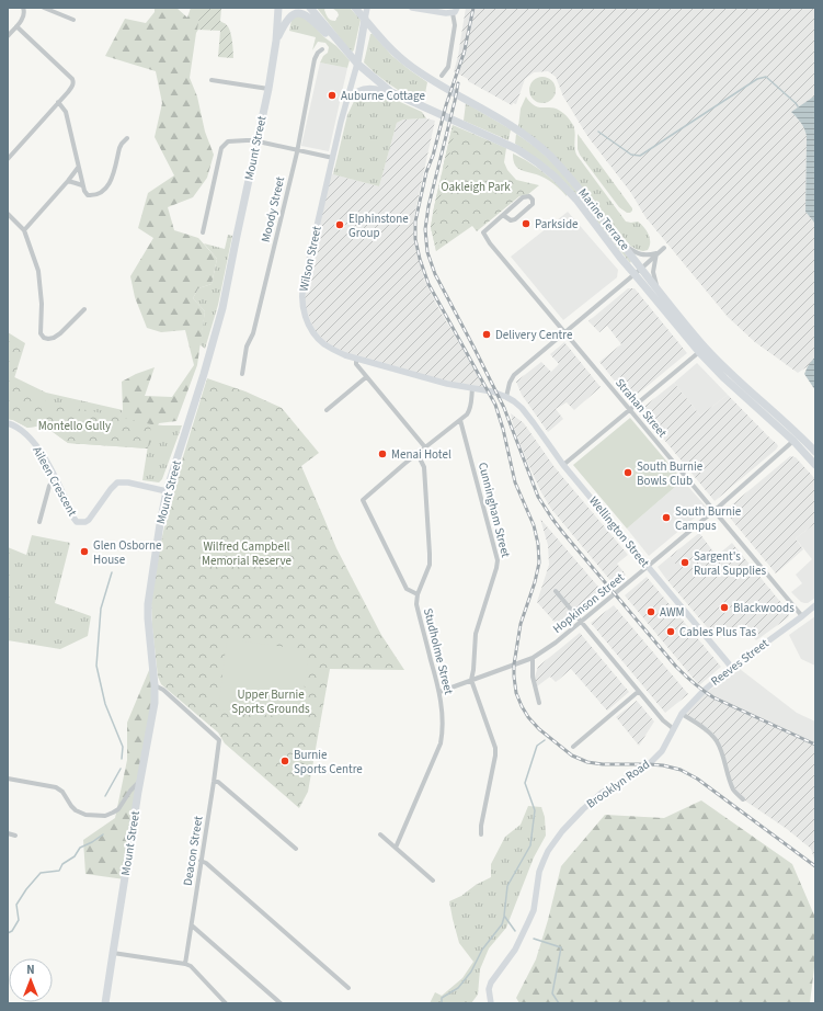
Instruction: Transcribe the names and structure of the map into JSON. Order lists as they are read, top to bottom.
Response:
{
  "streets": {
    "highway": ["Mount Street", "Marine Terrace", "Wilson Street"],
    "street": [
      "Moody Street",
      "Strahan Street",
      "Aileen Crescent",
      "Cunningham Street",
      "Wellington Street",
      "Hopkinson Street",
      "Studholme Street",
      "Reeves Street",
      "Brooklyn Road",
      "Deacon Street"
    ]
  },
  "crossings": [
    ["Mount Street", "Aileen Crescent"],
    ["Mount Street", "Deacon Street"],
    ["Marine Terrace", "Wilson Street"],
    ["Marine Terrace", "Hopkinson Street"],
    ["Wilson Street", "Wellington Street"],
    ["Strahan Street", "Hopkinson Street"],
    ["Strahan Street", "Reeves Street"],
    ["Cunningham Street", "Hopkinson Street"],
    ["Wellington Street", "Hopkinson Street"],
    ["Wellington Street", "Reeves Street"],
    ["Hopkinson Street", "Studholme Street"],
    ["Reeves Street", "Brooklyn Road"]
  ],
  "parks": [
    "Oakleigh Park",
    "Montello Gully",
    "Wilfred Campbell Memorial Reserve",
    "Upper Burnie Sports Grounds"
  ],
  "places": [
    "Auburne Cottage",
    "Parkside",
    "Elphinstone Group",
    "Delivery Centre",
    "Menai Hotel",
    "South Burnie Bowls Club",
    "South Burnie Campus",
    "Glen Osborne House",
    "Sargent's Rural Supplies",
    "Blackwoods",
    "AWM",
    "Cables Plus Tas",
    "Burnie Sports Centre"
  ],
  "north": "top"
}
